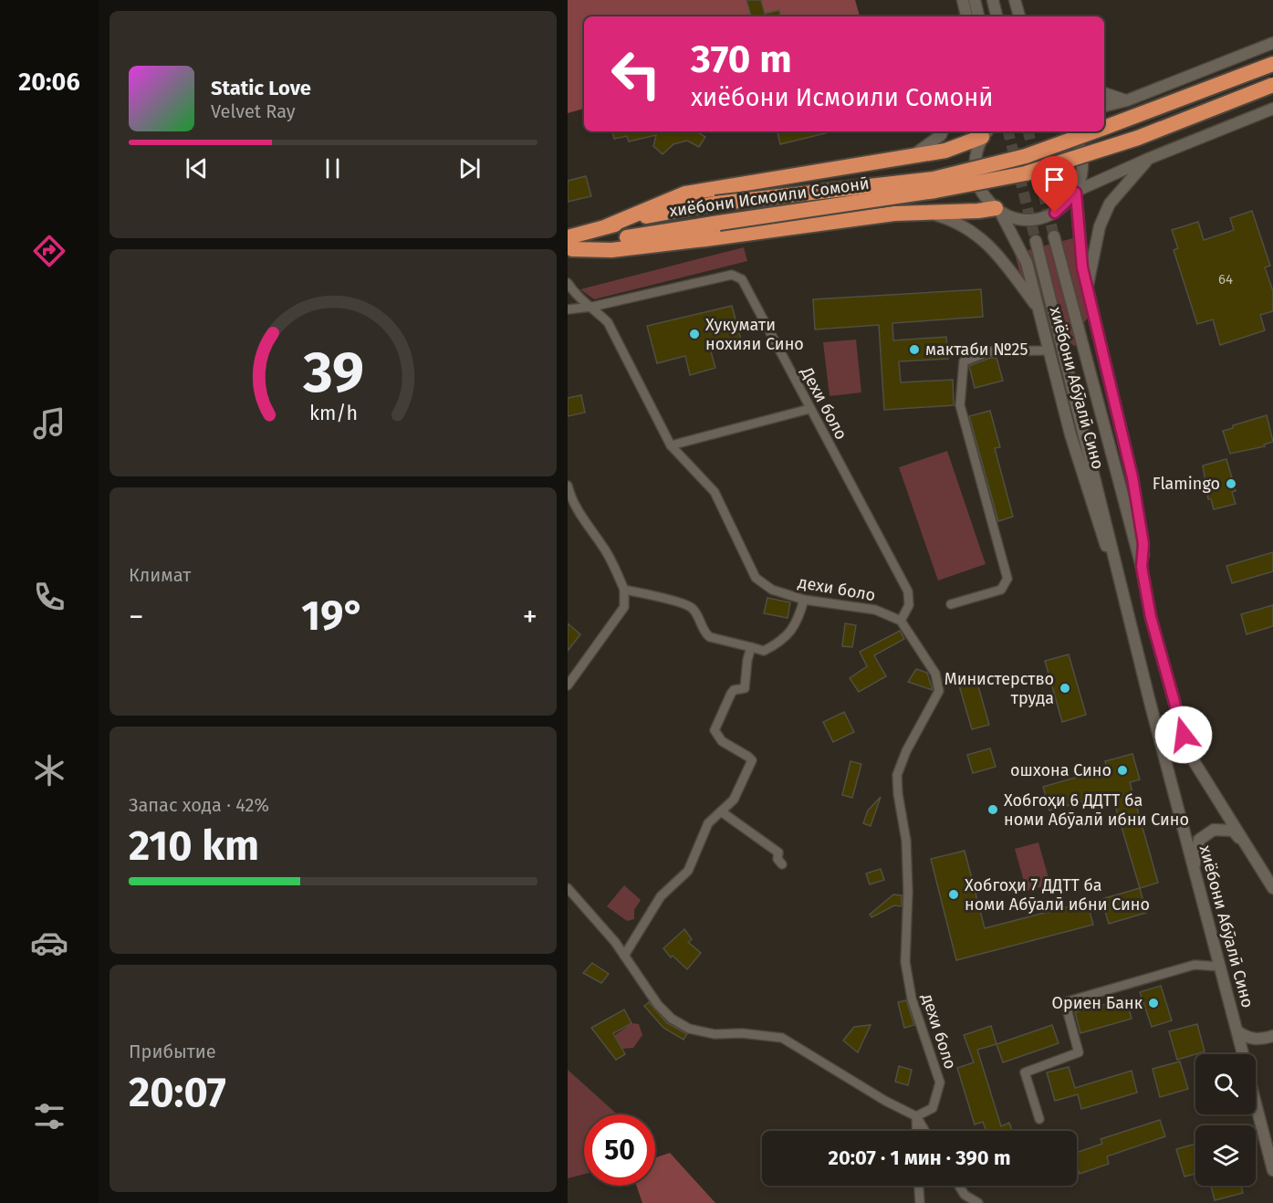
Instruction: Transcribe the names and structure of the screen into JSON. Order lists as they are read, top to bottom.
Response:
{
  "streets": {
    "highway": ["хиёбони Исмоили Сомонӣ"],
    "main road": ["хиёбони Абӯалӣ Сино"],
    "street": ["Дехи боло", "дехи боло"]
  },
  "crossings": [
    ["Дехи боло", "дехи боло"]
  ],
  "places": [
    "Хукумати нохияи Сино",
    "мактаби №25",
    "Flamingo",
    "Министерство труда",
    "ошхона Сино",
    "Хобгоҳи 6 ДДТТ ба номи Абӯалӣ ибни Сино",
    "Хобгоҳи 7 ДДТТ ба номи Абӯалӣ ибни Сино",
    "Ориен Банк"
  ],
  "house_numbers": ["64"],
  "page": {
    "tabs": "20:06",
    "turn": ["370 m", "хиёбони Исмоили Сомонӣ"],
    "song": ["Static Love", "Velvet Ray"],
    "tile": [
      "Климат",
      ["Запас хода · 42%", "210 km"],
      ["Прибытие", "20:07"]
    ],
    "heat": ["−", "19°", "+"],
    "limit": "50",
    "trip": "20:07 · 1 мин · 390 m",
    "gauge": ["39", "km/h"]
  }
}
